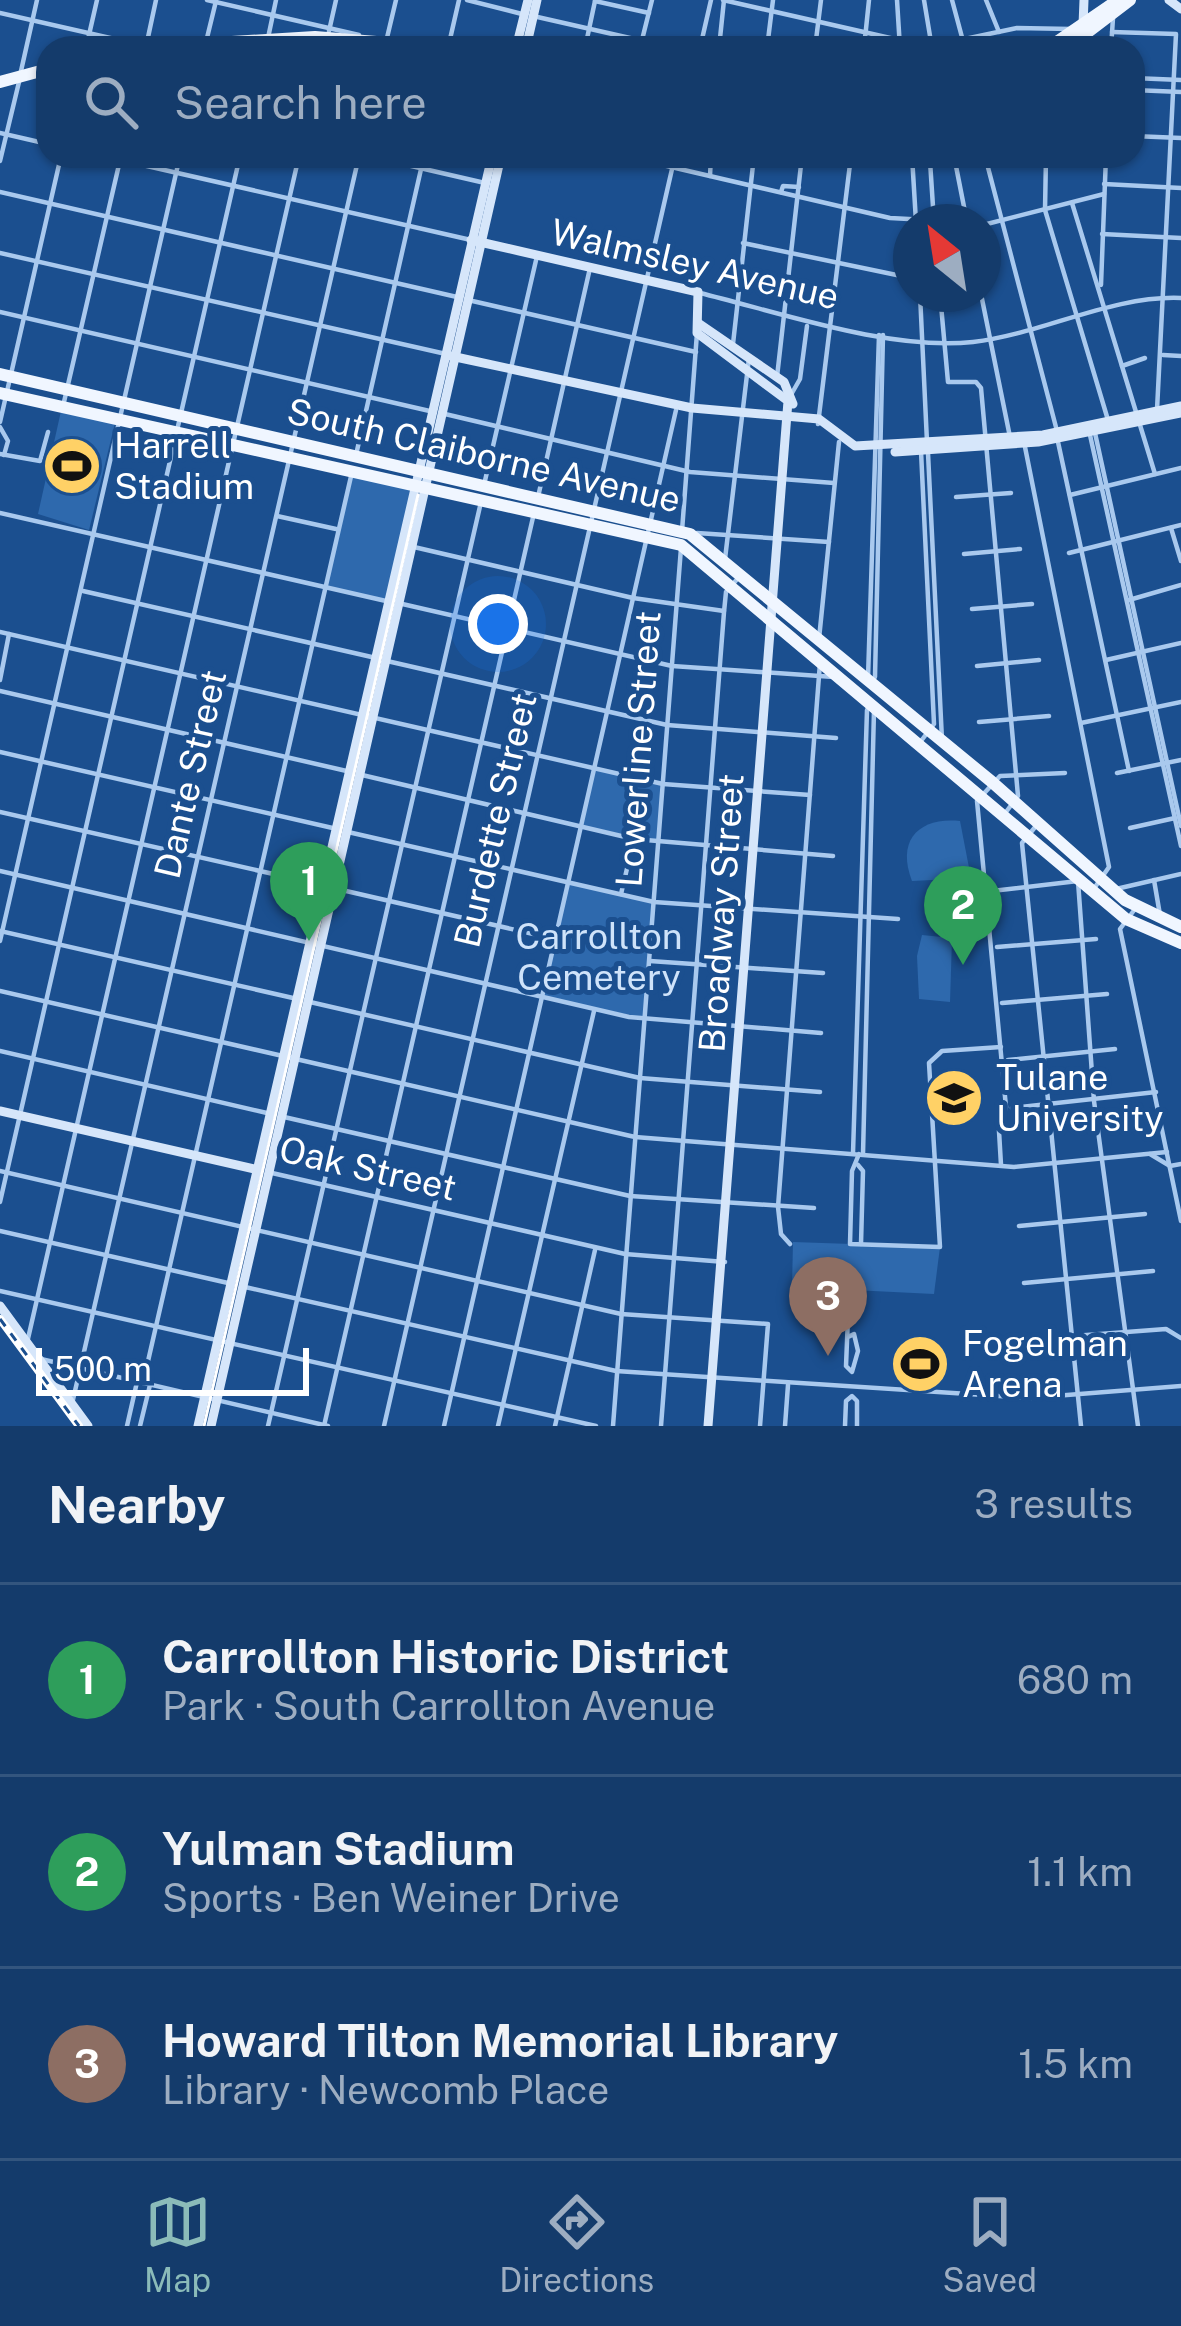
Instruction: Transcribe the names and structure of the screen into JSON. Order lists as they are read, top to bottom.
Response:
{
  "streets": {
    "main road": ["South Claiborne Avenue"],
    "street": [
      "Walmsley Avenue",
      "Lowerline Street",
      "Dante Street",
      "Burdette Street",
      "Broadway Street",
      "Oak Street"
    ]
  },
  "crossings": [
    ["Walmsley Avenue", "Lowerline Street"],
    ["Walmsley Avenue", "Burdette Street"],
    ["South Claiborne Avenue", "Lowerline Street"],
    ["South Claiborne Avenue", "Dante Street"],
    ["South Claiborne Avenue", "Burdette Street"],
    ["South Claiborne Avenue", "Broadway Street"],
    ["Lowerline Street", "Oak Street"],
    ["Dante Street", "Oak Street"],
    ["Burdette Street", "Oak Street"],
    ["Broadway Street", "Oak Street"]
  ],
  "parks": ["Carrollton Cemetery"],
  "places": {
    "sports": ["Harrell Stadium", "Fogelman Arena"],
    "school or university": ["Tulane University"]
  },
  "scale_bar": "500 m",
  "north": "top left",
  "page": {
    "search": "Search here",
    "pins": ["1", "2", "3"],
    "scale": "500 m",
    "heading": ["Nearby", "3 results"],
    "list": [
      {
        "mark": "1",
        "name": "Carrollton Historic District",
        "note": "Park · South Carrollton Avenue",
        "value": "680 m"
      },
      {
        "mark": "2",
        "name": "Yulman Stadium",
        "note": "Sports · Ben Weiner Drive",
        "value": "1.1 km"
      },
      {
        "mark": "3",
        "name": "Howard Tilton Memorial Library",
        "note": "Library · Newcomb Place",
        "value": "1.5 km"
      }
    ],
    "nav": ["Map", "Directions", "Saved"]
  }
}
